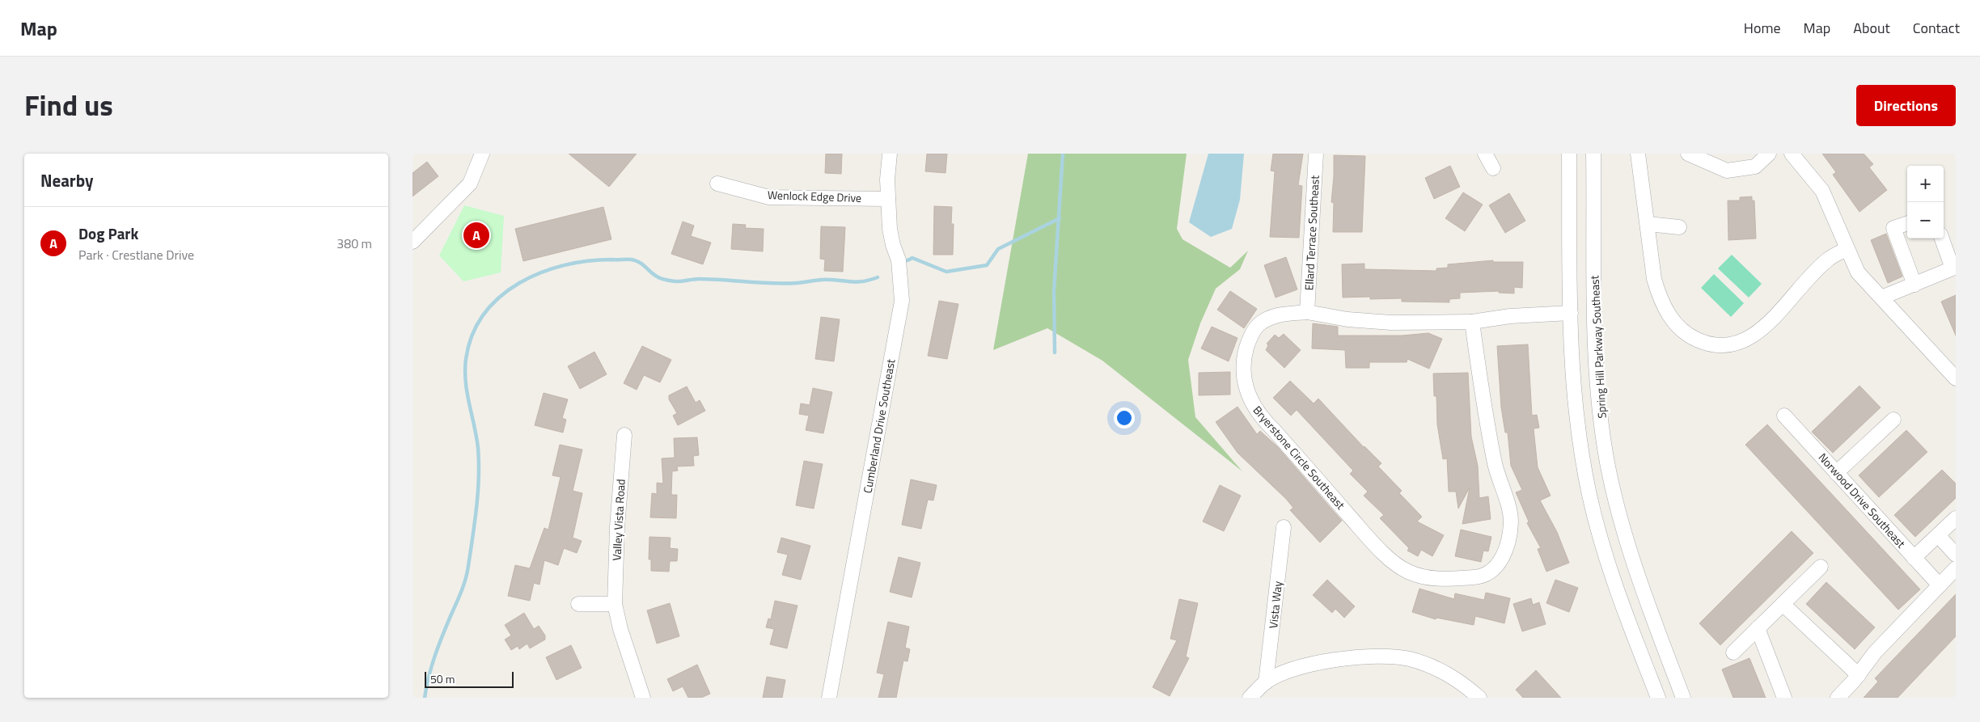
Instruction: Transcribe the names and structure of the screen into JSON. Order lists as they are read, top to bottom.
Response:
{
  "streets": {
    "street": [
      "Wenlock Edge Drive",
      "Ellard Terrace Southeast",
      "Spring Hill Parkway Southeast",
      "Cumberland Drive Southeast",
      "Bryerstone Circle Southeast",
      "Norwood Drive Southeast",
      "Valley Vista Road",
      "Vista Way"
    ]
  },
  "crossings": [
    ["Wenlock Edge Drive", "Cumberland Drive Southeast"],
    ["Ellard Terrace Southeast", "Bryerstone Circle Southeast"]
  ],
  "scale_bar": "50 m",
  "page": {
    "header": "Map",
    "nav": [
      "Home",
      "Map",
      "About",
      "Contact"
    ],
    "title": "Find us",
    "buttons": "Directions",
    "heading": "Nearby",
    "map_buttons": ["+", "−"],
    "list": [
      {
        "mark": "A",
        "name": "Dog Park",
        "note": "Park · Crestlane Drive",
        "value": "380 m"
      }
    ],
    "pins": "A",
    "scale": "50 m"
  }
}
